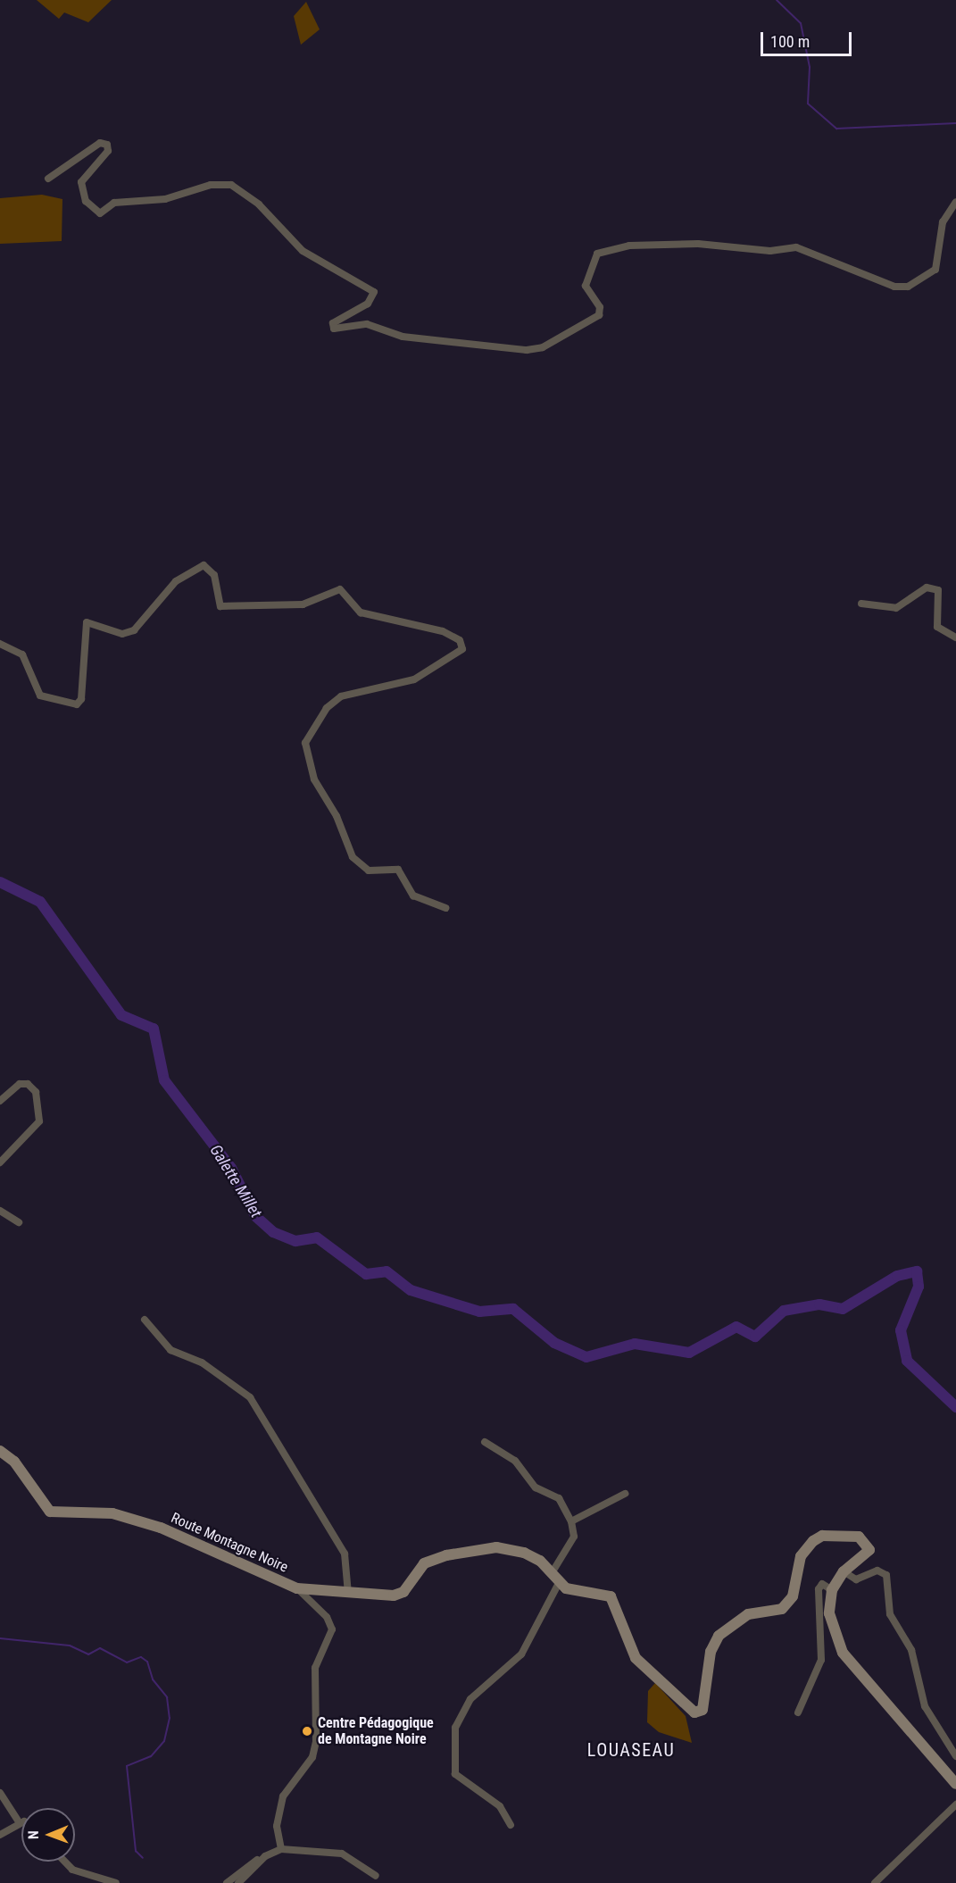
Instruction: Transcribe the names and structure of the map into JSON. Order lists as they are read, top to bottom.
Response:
{
  "streets": {
    "street": ["Route Montagne Noire"]
  },
  "districts": ["LOUASEAU"],
  "water": ["Galette Millet"],
  "places": ["Centre Pédagogique de Montagne Noire"],
  "scale_bar": "100 m",
  "north": "left"
}
